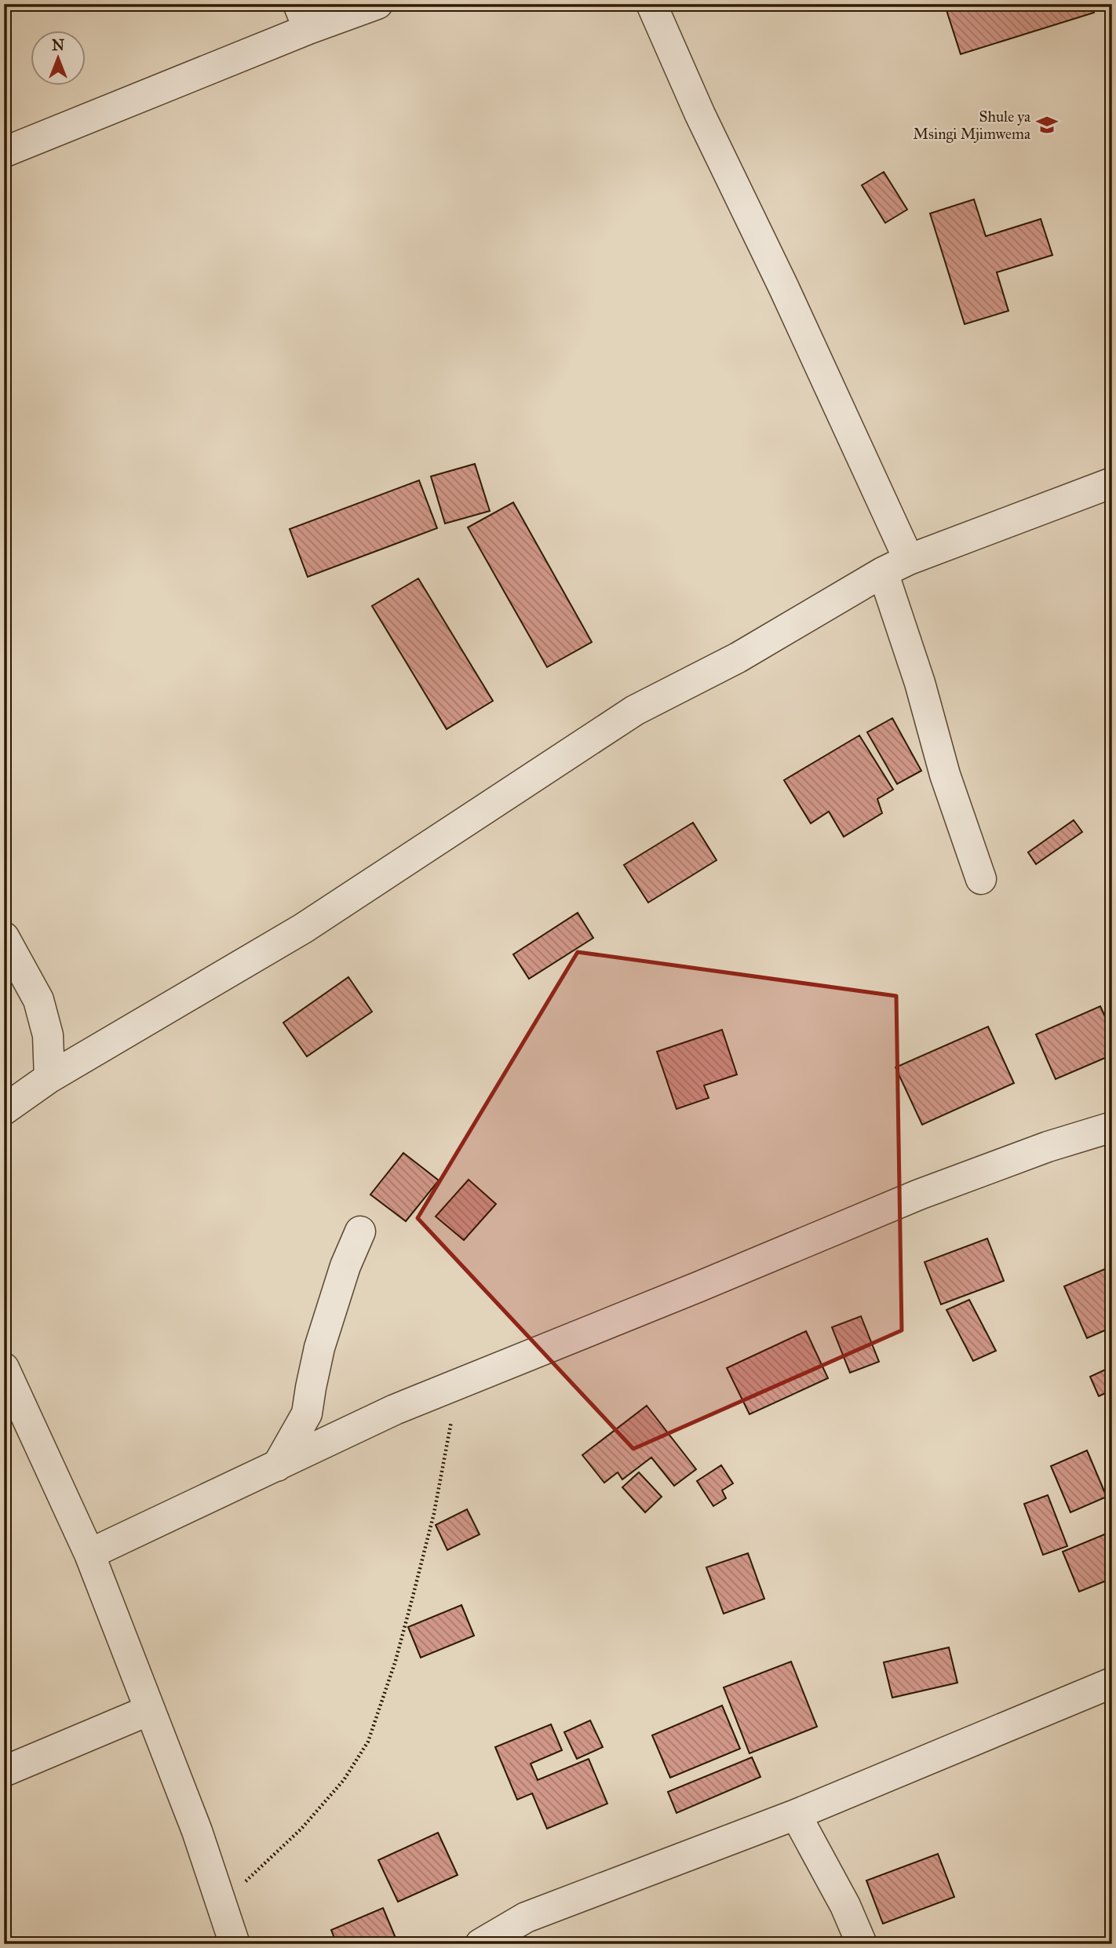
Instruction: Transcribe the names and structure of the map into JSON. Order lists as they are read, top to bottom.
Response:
{
  "places": {
    "school or university": ["Shule ya Msingi Mjimwema"]
  },
  "north": "top"
}
